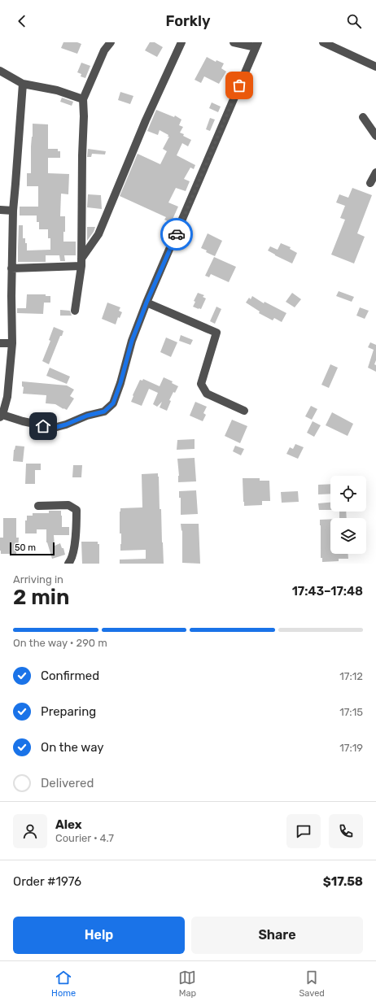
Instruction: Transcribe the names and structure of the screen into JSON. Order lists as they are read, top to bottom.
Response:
{
  "scale_bar": "50 m",
  "page": {
    "header": "Forkly",
    "scale": "50 m",
    "heading": ["2 min", "Arriving in", "17:43–17:48"],
    "panel": [
      "Alex",
      "Courier · 4.7",
      "Order #1976",
      "$17.58"
    ],
    "bar": "On the way · 290 m",
    "list": [
      ["Confirmed", "17:12"],
      ["Preparing", "17:15"],
      ["On the way", "17:19"],
      "Delivered"
    ],
    "buttons": ["Help", "Share"],
    "tabs": ["Home", "Map", "Saved"]
  }
}
